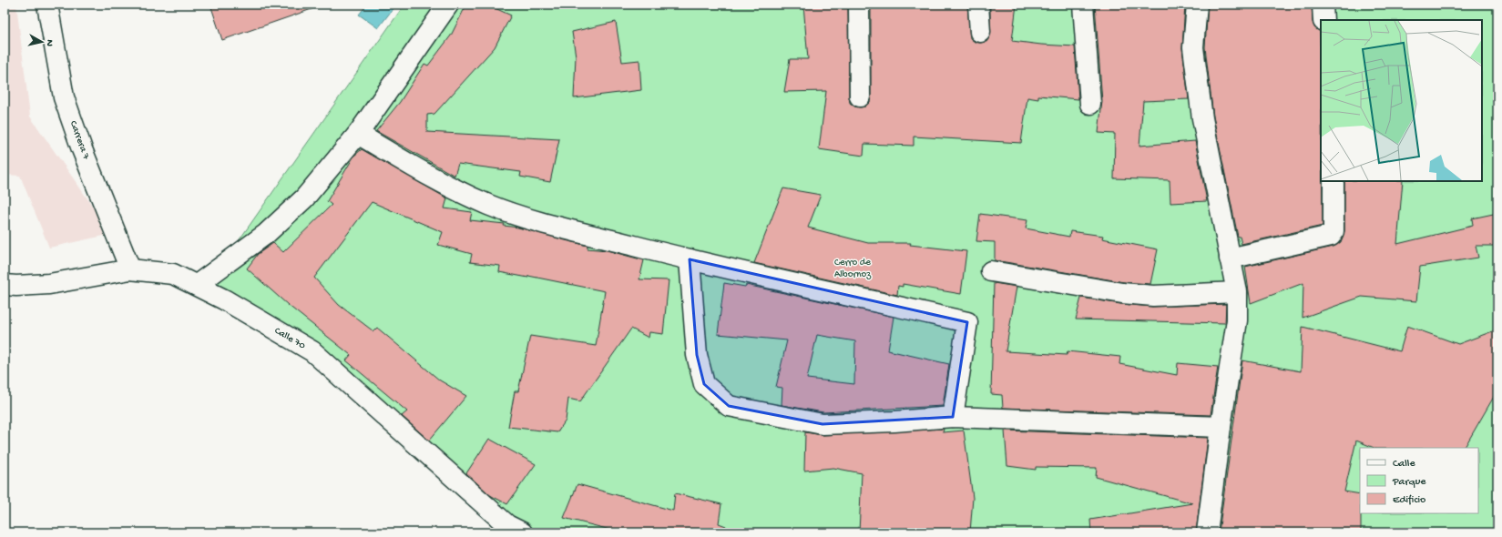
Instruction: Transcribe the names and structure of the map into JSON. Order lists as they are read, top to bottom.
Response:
{
  "streets": {
    "street": ["Carrera 7", "Calle 70"]
  },
  "crossings": [
    ["Carrera 7", "Calle 70"]
  ],
  "parks": ["Cerro de Albornoz"],
  "legend": ["Calle", "Parque", "Edificio"],
  "north": "right"
}
